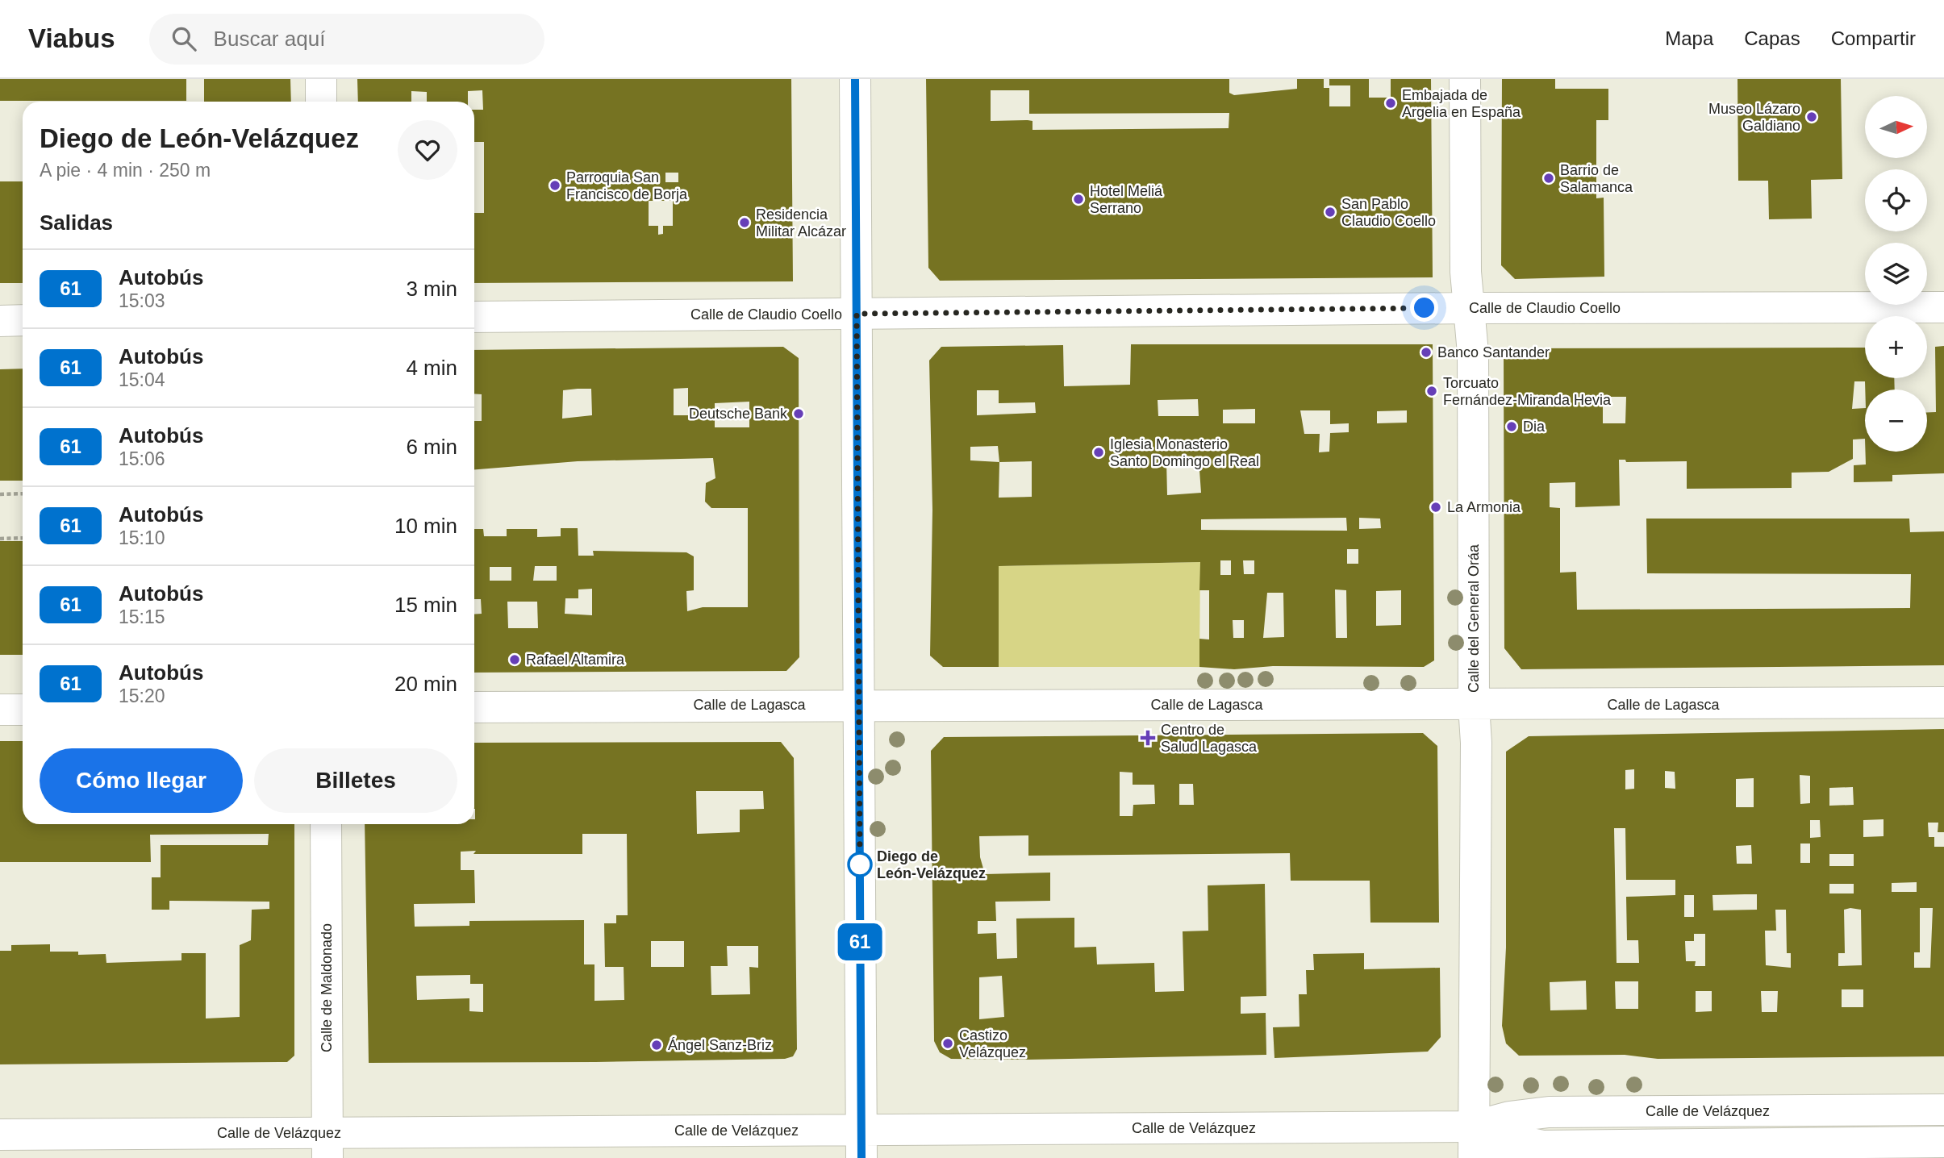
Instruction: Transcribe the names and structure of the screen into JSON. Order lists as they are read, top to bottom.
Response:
{
  "streets": {
    "main road": [
      "Calle de Claudio Coello",
      "Calle del General Oráa",
      "Calle de Lagasca",
      "Calle de Maldonado",
      "Calle de Velázquez"
    ]
  },
  "crossings": [
    ["Calle de Claudio Coello", "Calle del General Oráa"],
    ["Calle del General Oráa", "Calle de Lagasca"],
    ["Calle del General Oráa", "Calle de Velázquez"],
    ["Calle de Maldonado", "Calle de Velázquez"]
  ],
  "places": {
    "other": [
      "Embajada de Argelia en España",
      "Museo Lázaro Galdiano",
      "Barrio de Salamanca",
      "Parroquia San Francisco de Borja",
      "Hotel Meliá Serrano",
      "San Pablo Claudio Coello",
      "Residencia Militar Alcázar",
      "Banco Santander",
      "Torcuato Fernández-Miranda Hevia",
      "Deutsche Bank",
      "Dia",
      "Iglesia Monasterio Santo Domingo el Real",
      "La Armonia",
      "Rafael Altamira",
      "Diego de León-Velázquez",
      "Castizo Velázquez",
      "Ángel Sanz-Briz"
    ],
    "health": ["Centro de Salud Lagasca"]
  },
  "lines": ["bus line 61"],
  "north": "right",
  "page": {
    "header": "Viabus",
    "search": "Buscar aquí",
    "nav": ["Mapa", "Capas", "Compartir"],
    "on_map": "61",
    "map_buttons": ["+", "−"],
    "heading": [
      ["Diego de León-Velázquez", "A pie · 4 min · 250 m"],
      "Salidas"
    ],
    "list": [
      {
        "mark": "61",
        "name": "Autobús",
        "note": "15:03",
        "value": "3 min"
      },
      {
        "mark": "61",
        "name": "Autobús",
        "note": "15:04",
        "value": "4 min"
      },
      {
        "mark": "61",
        "name": "Autobús",
        "note": "15:06",
        "value": "6 min"
      },
      {
        "mark": "61",
        "name": "Autobús",
        "note": "15:10",
        "value": "10 min"
      },
      {
        "mark": "61",
        "name": "Autobús",
        "note": "15:15",
        "value": "15 min"
      },
      {
        "mark": "61",
        "name": "Autobús",
        "note": "15:20",
        "value": "20 min"
      }
    ],
    "buttons": ["Cómo llegar", "Billetes"]
  }
}
